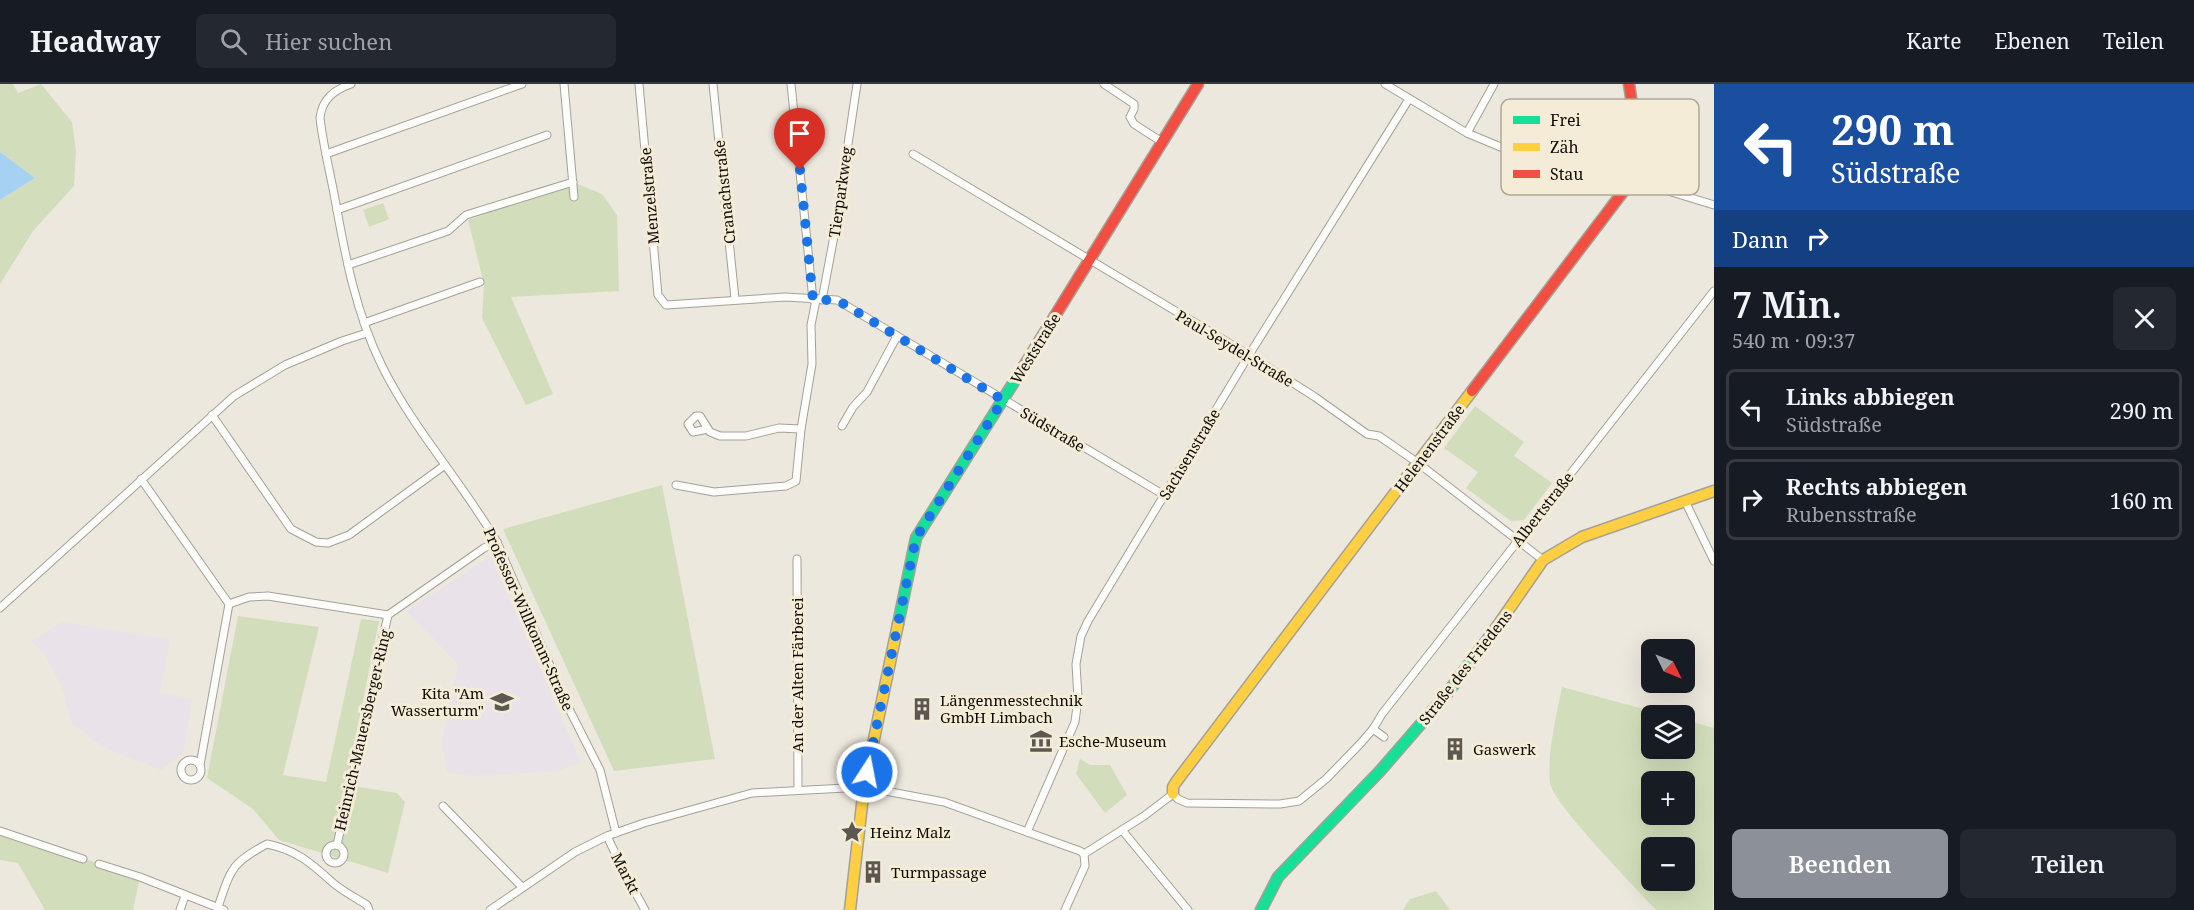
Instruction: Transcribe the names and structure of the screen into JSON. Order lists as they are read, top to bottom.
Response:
{
  "streets": {
    "main road": ["Weststraße", "Helenenstraße", "Straße des Friedens"],
    "street": [
      "Cranachstraße",
      "Tierparkweg",
      "Menzelstraße",
      "Paul-Seydel-Straße",
      "Südstraße",
      "Sachsenstraße",
      "Albertstraße",
      "Professor-Willkomm-Straße",
      "An der Alten Färberei",
      "Heinrich-Mauersberger-Ring",
      "Markt"
    ]
  },
  "crossings": [
    ["Cranachstraße", "Südstraße"],
    ["Tierparkweg", "Südstraße"],
    ["Menzelstraße", "Südstraße"],
    ["Weststraße", "Paul-Seydel-Straße"],
    ["Weststraße", "Südstraße"],
    ["Paul-Seydel-Straße", "Helenenstraße"],
    ["Paul-Seydel-Straße", "Sachsenstraße"],
    ["Paul-Seydel-Straße", "Albertstraße"],
    ["Paul-Seydel-Straße", "Straße des Friedens"],
    ["Südstraße", "Sachsenstraße"],
    ["Helenenstraße", "Albertstraße"],
    ["Professor-Willkomm-Straße", "Heinrich-Mauersberger-Ring"]
  ],
  "places": {
    "school or university": ["Kita \"Am Wasserturm\""],
    "building": ["Längenmesstechnik GmbH Limbach", "Gaswerk", "Turmpassage"],
    "museum": ["Esche-Museum"],
    "place": ["Heinz Malz"]
  },
  "legend": ["Frei", "Zäh", "Stau"],
  "north": "bottom right",
  "page": {
    "header": "Headway",
    "search": "Hier suchen",
    "nav": ["Karte", "Ebenen", "Teilen"],
    "turn": ["290 m", "Südstraße"],
    "then": "Dann",
    "heading": ["7 Min.", "540 m · 09:37"],
    "list": [
      {
        "name": "Links abbiegen",
        "note": "Südstraße",
        "value": "290 m"
      },
      {
        "name": "Rechts abbiegen",
        "note": "Rubensstraße",
        "value": "160 m"
      }
    ],
    "map_buttons": ["+", "−"],
    "buttons": ["Beenden", "Teilen"]
  }
}
